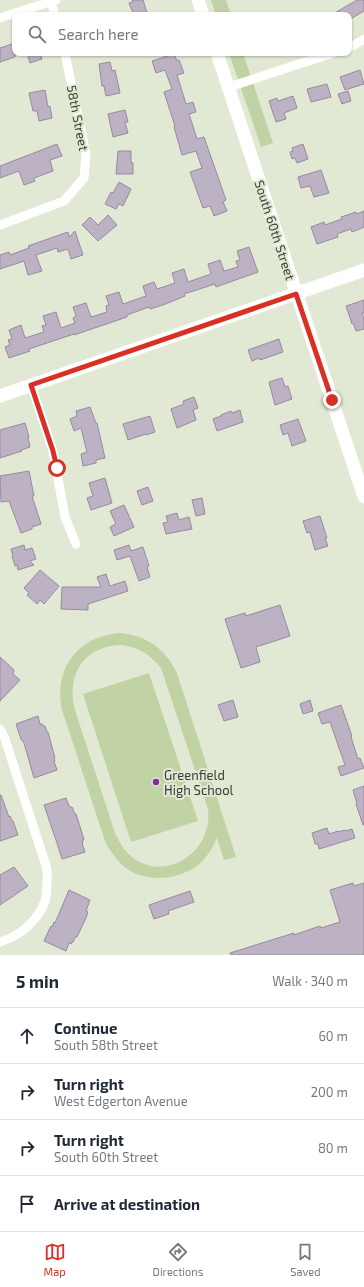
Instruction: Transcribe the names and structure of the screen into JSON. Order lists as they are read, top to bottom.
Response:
{
  "streets": {
    "street": ["58th Street", "South 60th Street"]
  },
  "places": ["Greenfield High School"],
  "page": {
    "search": "Search here",
    "heading": ["5 min", "Walk · 340 m"],
    "list": [
      ["Continue", "South 58th Street", "60 m"],
      ["Turn right", "West Edgerton Avenue", "200 m"],
      ["Turn right", "South 60th Street", "80 m"],
      "Arrive at destination"
    ],
    "nav": ["Map", "Directions", "Saved"]
  }
}
